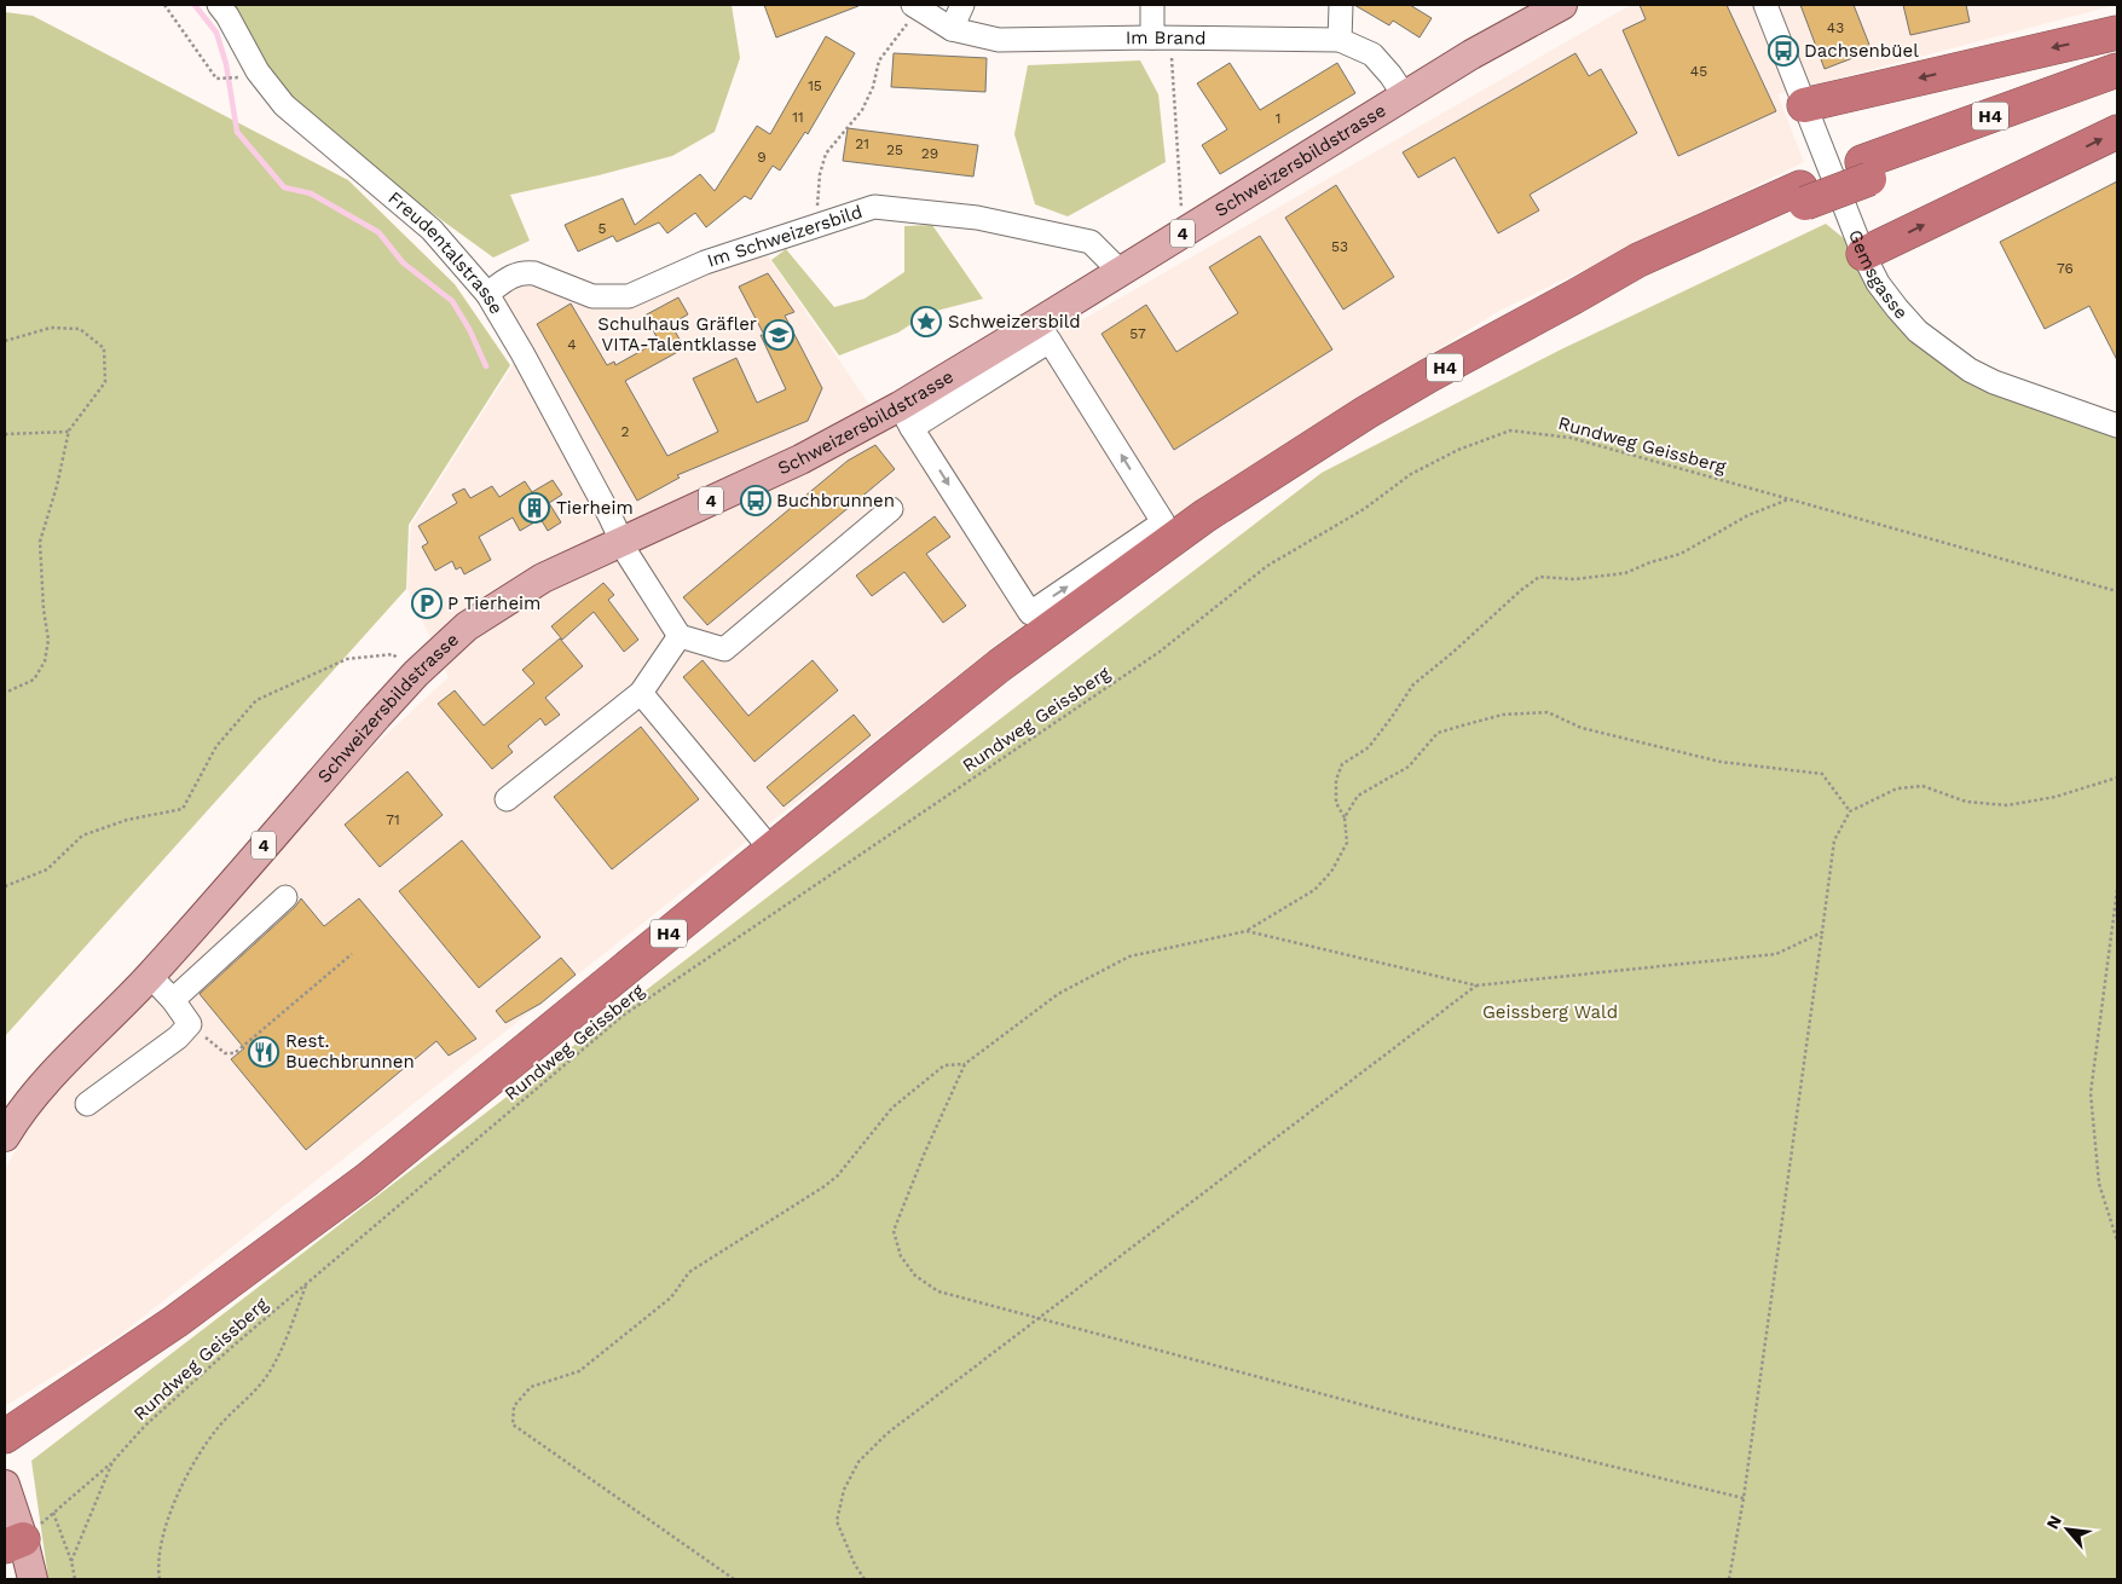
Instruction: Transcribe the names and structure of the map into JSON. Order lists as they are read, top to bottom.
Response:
{
  "streets": {
    "highway": ["H4"],
    "main road": ["Schweizersbildstrasse", "4"],
    "street": [
      "Im Brand",
      "Im Schweizersbild",
      "Freudentalstrasse",
      "Gemsgasse"
    ],
    "path": ["Rundweg Geissberg"]
  },
  "crossings": [
    ["Im Brand", "Schweizersbildstrasse"],
    ["Schweizersbildstrasse", "Im Schweizersbild"],
    ["Schweizersbildstrasse", "Freudentalstrasse"],
    ["Im Schweizersbild", "Freudentalstrasse"]
  ],
  "parks": ["Geissberg Wald"],
  "places": {
    "bus stop": ["Dachsenbüel", "Buchbrunnen"],
    "place": ["Schweizersbild"],
    "school or university": ["Schulhaus Gräfler VITA-Talentklasse"],
    "building": ["Tierheim"],
    "parking": ["P Tierheim"],
    "restaurant": ["Rest. Buechbrunnen"]
  },
  "house_numbers": [
    "43",
    "45",
    "15",
    "11",
    "1",
    "21",
    "25",
    "29",
    "9",
    "5",
    "53",
    "76",
    "57",
    "4",
    "2",
    "71"
  ],
  "north": "top left"
}
